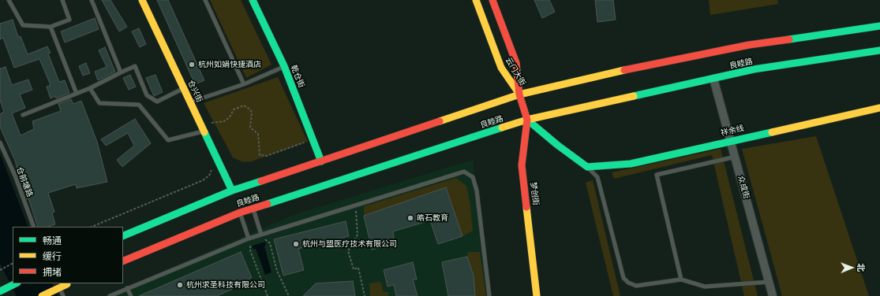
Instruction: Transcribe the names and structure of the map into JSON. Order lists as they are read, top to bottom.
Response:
{
  "streets": {
    "main road": [
      "良睦路",
      "云门大街",
      "乾仓街",
      "仓兴街",
      "祥余线",
      "梦创街"
    ],
    "street": ["众成街"],
    "lane": ["仓前塘路"]
  },
  "crossings": [
    ["良睦路", "云门大街"],
    ["良睦路", "乾仓街"],
    ["良睦路", "仓兴街"],
    ["良睦路", "众成街"],
    ["良睦路", "梦创街"],
    ["云门大街", "梦创街"],
    ["祥余线", "众成街"]
  ],
  "places": [
    "杭州如娟快捷酒店",
    "皓石教育",
    "杭州与盟医疗技术有限公司",
    "杭州求圣科技有限公司"
  ],
  "legend": ["畅通", "缓行", "拥堵"],
  "north": "right"
}
